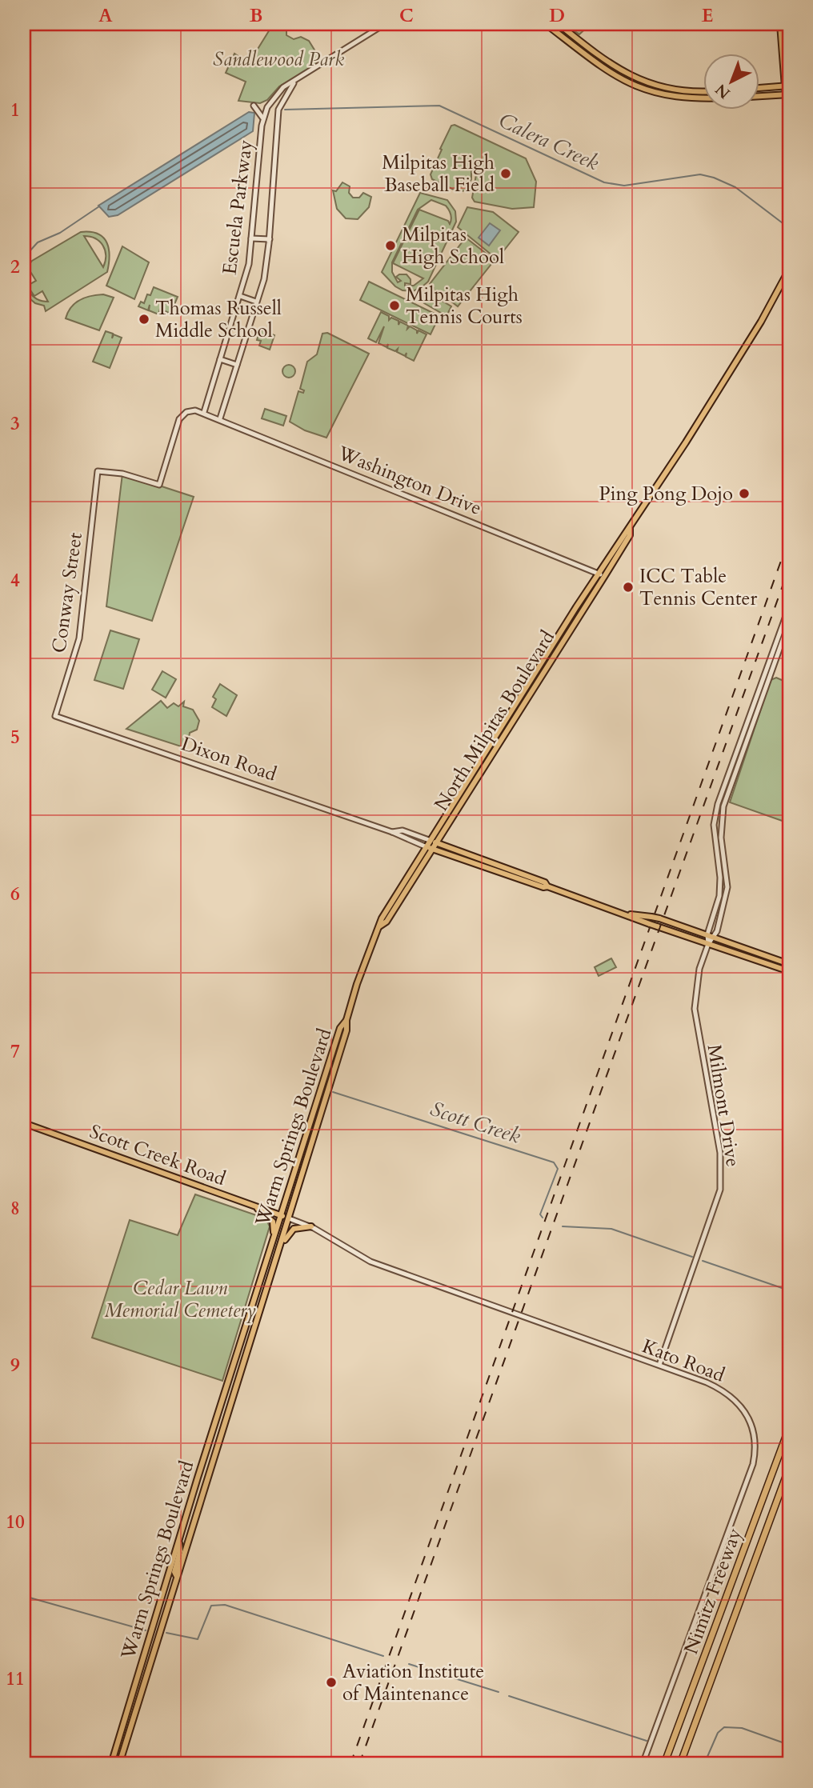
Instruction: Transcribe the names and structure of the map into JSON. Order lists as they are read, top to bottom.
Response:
{
  "streets": {
    "highway": ["Nimitz Freeway"],
    "main road": [
      "North Milpitas Boulevard",
      "Dixon Road",
      "Warm Springs Boulevard",
      "Scott Creek Road"
    ],
    "street": [
      "Escuela Parkway",
      "Washington Drive",
      "Conway Street",
      "Milmont Drive",
      "Kato Road"
    ]
  },
  "crossings": [
    ["Escuela Parkway", "Washington Drive"],
    ["Escuela Parkway", "Conway Street"],
    ["Washington Drive", "Conway Street"],
    ["Washington Drive", "North Milpitas Boulevard"],
    ["Conway Street", "Dixon Road"],
    ["North Milpitas Boulevard", "Dixon Road"],
    ["North Milpitas Boulevard", "Warm Springs Boulevard"],
    ["Milmont Drive", "Kato Road"],
    ["Warm Springs Boulevard", "Scott Creek Road"],
    ["Warm Springs Boulevard", "Kato Road"],
    ["Scott Creek Road", "Kato Road"]
  ],
  "water": ["Calera Creek", "Scott Creek"],
  "parks": ["Sandlewood Park", "Cedar Lawn Memorial Cemetery"],
  "places": [
    "Milpitas High Baseball Field",
    "Milpitas High School",
    "Milpitas High Tennis Courts",
    "Thomas Russell Middle School",
    "Ping Pong Dojo",
    "ICC Table Tennis Center",
    "Aviation Institute of Maintenance"
  ],
  "north": "bottom left",
  "grid": {
    "columns": [
      "A",
      "B",
      "C",
      "D",
      "E"
    ],
    "rows": [
      "1",
      "2",
      "3",
      "4",
      "5",
      "6",
      "7",
      "8",
      "9",
      "10",
      "11"
    ]
  }
}
